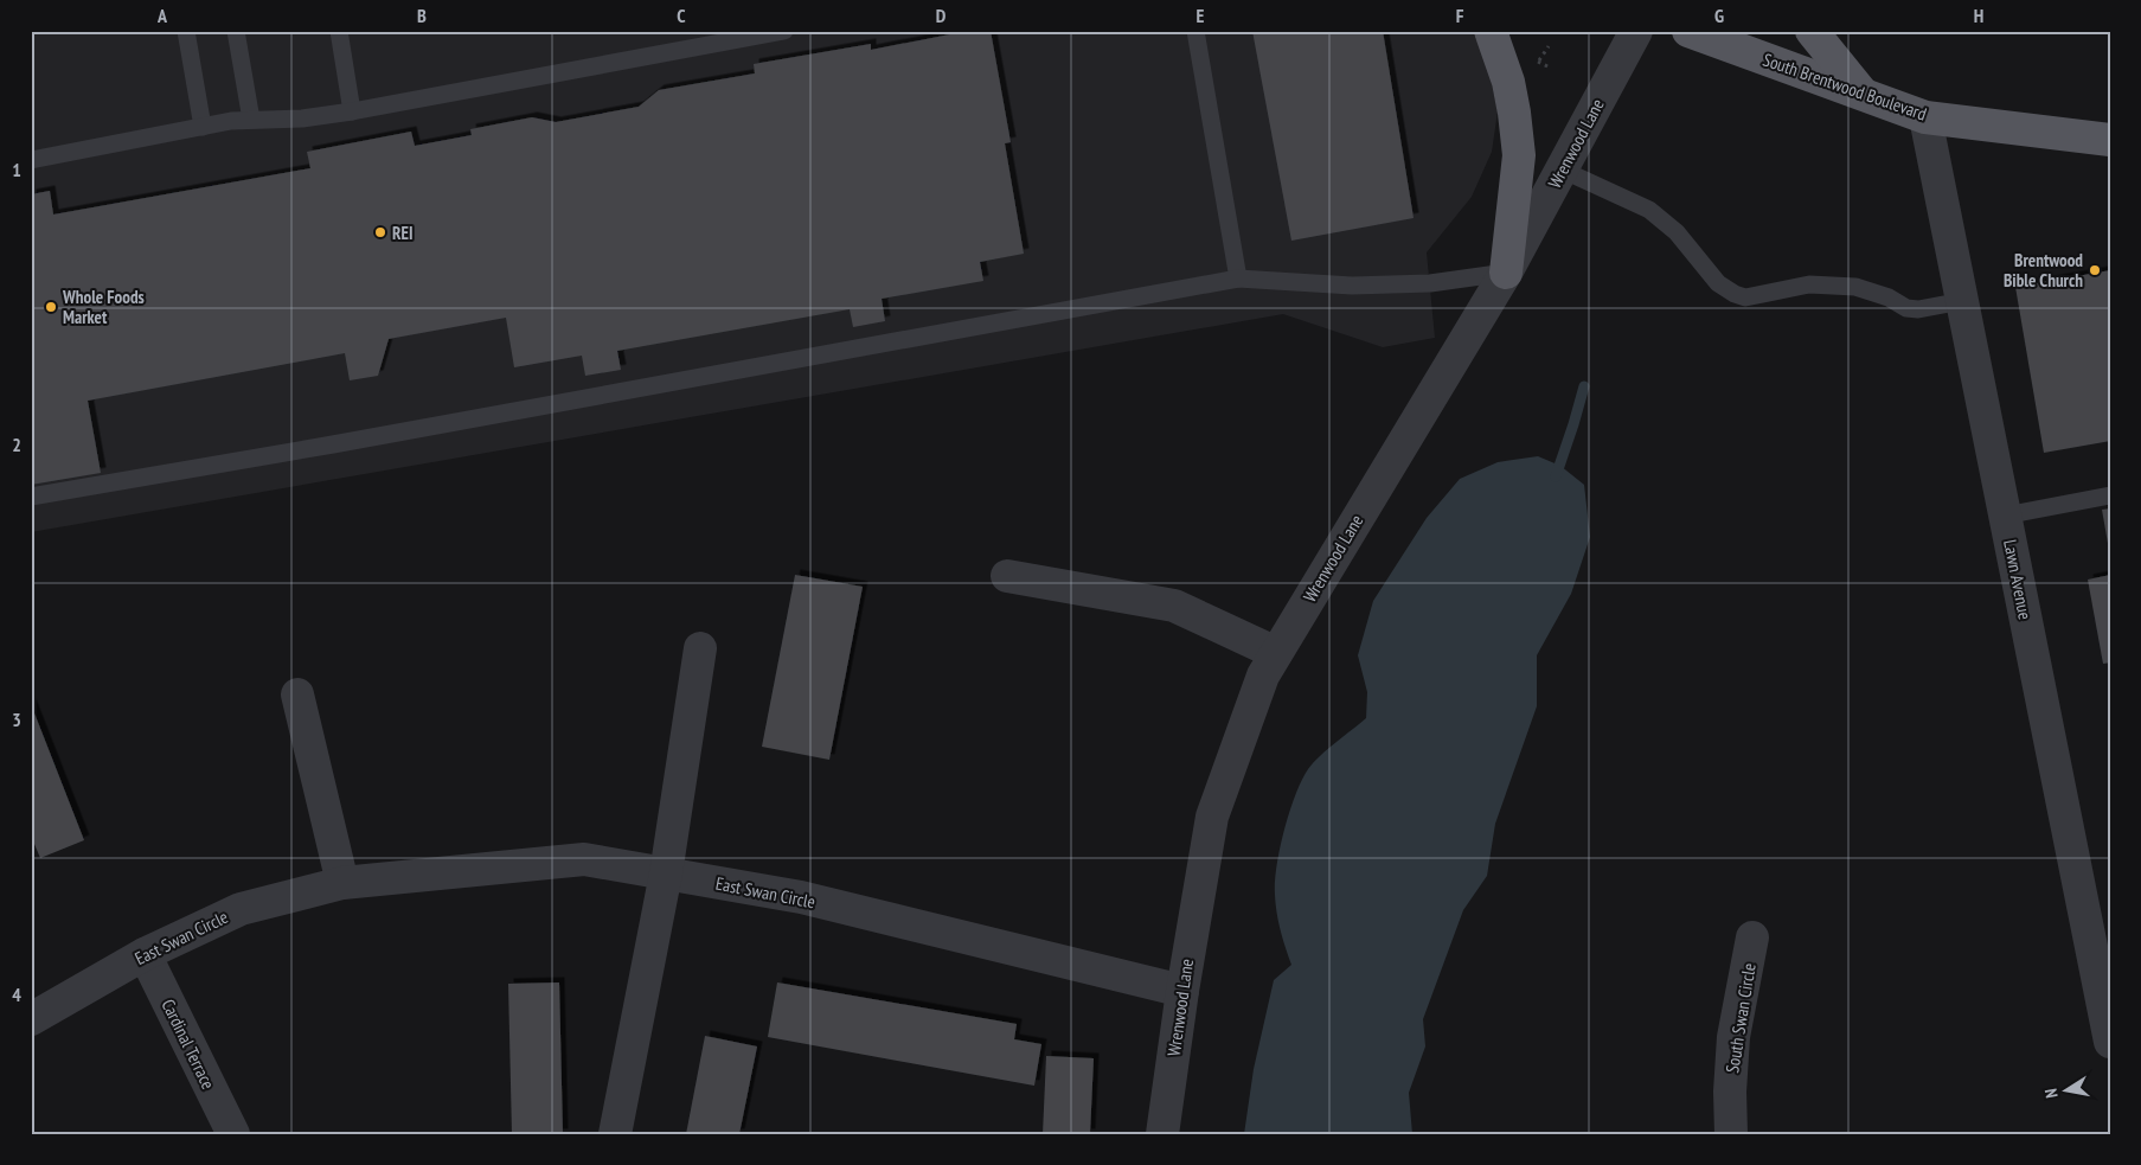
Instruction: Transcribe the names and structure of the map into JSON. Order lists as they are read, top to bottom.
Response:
{
  "streets": {
    "main road": ["South Brentwood Boulevard"],
    "street": [
      "Wrenwood Lane",
      "Lawn Avenue",
      "East Swan Circle",
      "South Swan Circle",
      "Cardinal Terrace"
    ]
  },
  "crossings": [
    ["South Brentwood Boulevard", "Lawn Avenue"],
    ["Wrenwood Lane", "East Swan Circle"],
    ["East Swan Circle", "Cardinal Terrace"]
  ],
  "places": ["REI", "Brentwood Bible Church", "Whole Foods Market"],
  "north": "left",
  "grid": {
    "columns": [
      "A",
      "B",
      "C",
      "D",
      "E",
      "F",
      "G",
      "H"
    ],
    "rows": [
      "1",
      "2",
      "3",
      "4"
    ]
  }
}
